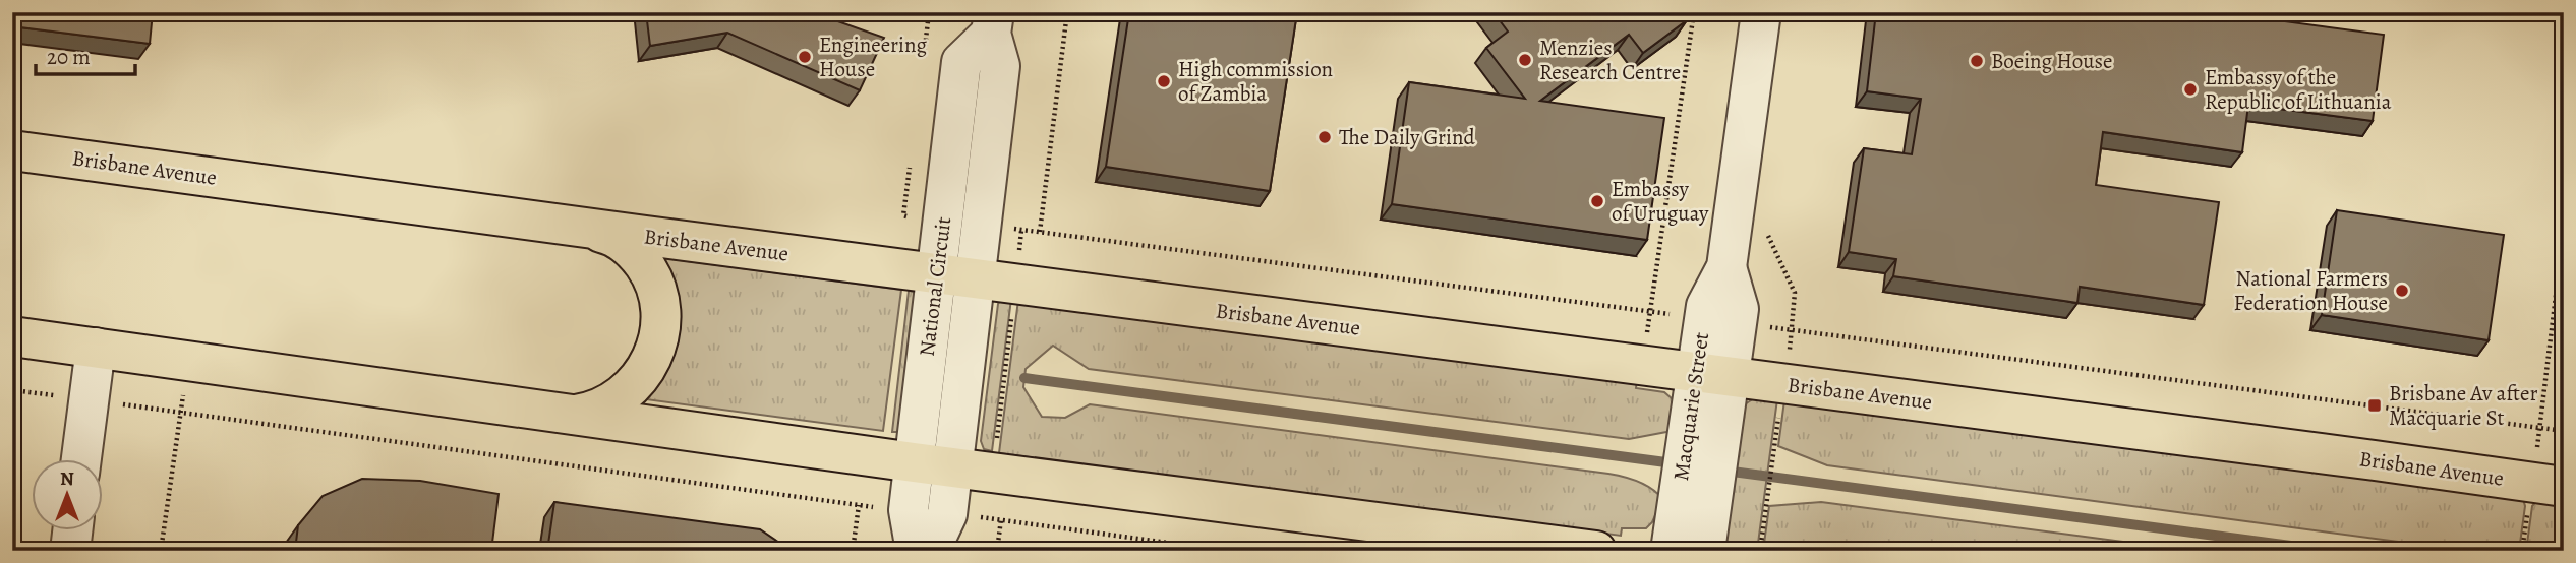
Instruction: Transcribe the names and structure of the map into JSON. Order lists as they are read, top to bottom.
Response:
{
  "streets": {
    "main road": ["Brisbane Avenue"],
    "street": ["National Circuit", "Macquarie Street"]
  },
  "crossings": [
    ["Brisbane Avenue", "National Circuit"],
    ["Brisbane Avenue", "Macquarie Street"]
  ],
  "places": {
    "other": [
      "Engineering House",
      "Menzies Research Centre",
      "Boeing House",
      "High commission of Zambia",
      "Embassy of the Republic of Lithuania",
      "The Daily Grind",
      "Embassy of Uruguay",
      "National Farmers Federation House"
    ],
    "transit": ["Brisbane Av after Macquarie St"]
  },
  "scale_bar": "20 m",
  "north": "top"
}
